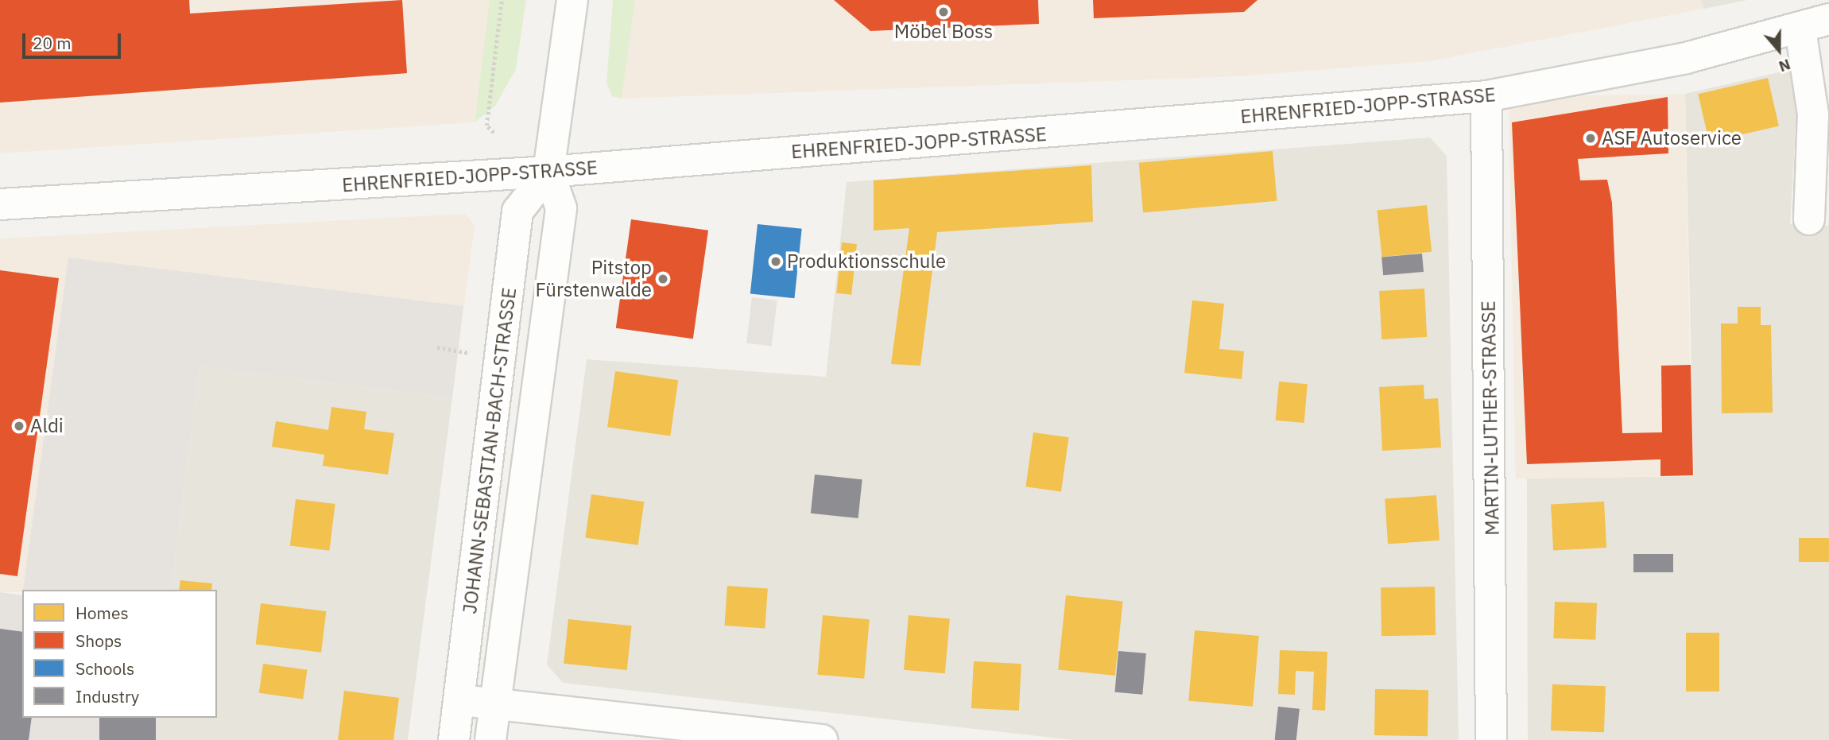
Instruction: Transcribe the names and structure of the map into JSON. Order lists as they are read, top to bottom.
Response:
{
  "streets": {
    "street": ["EHRENFRIED-JOPP-STRASSE", "MARTIN-LUTHER-STRASSE", "JOHANN-SEBASTIAN-BACH-STRASSE"]
  },
  "crossings": [
    ["EHRENFRIED-JOPP-STRASSE", "MARTIN-LUTHER-STRASSE"],
    ["EHRENFRIED-JOPP-STRASSE", "JOHANN-SEBASTIAN-BACH-STRASSE"]
  ],
  "places": [
    "Möbel Boss",
    "ASF Autoservice",
    "Produktionsschule",
    "Pitstop Fürstenwalde",
    "Aldi"
  ],
  "legend": [
    "Homes",
    "Shops",
    "Schools",
    "Industry"
  ],
  "scale_bar": "20 m",
  "north": "bottom"
}
